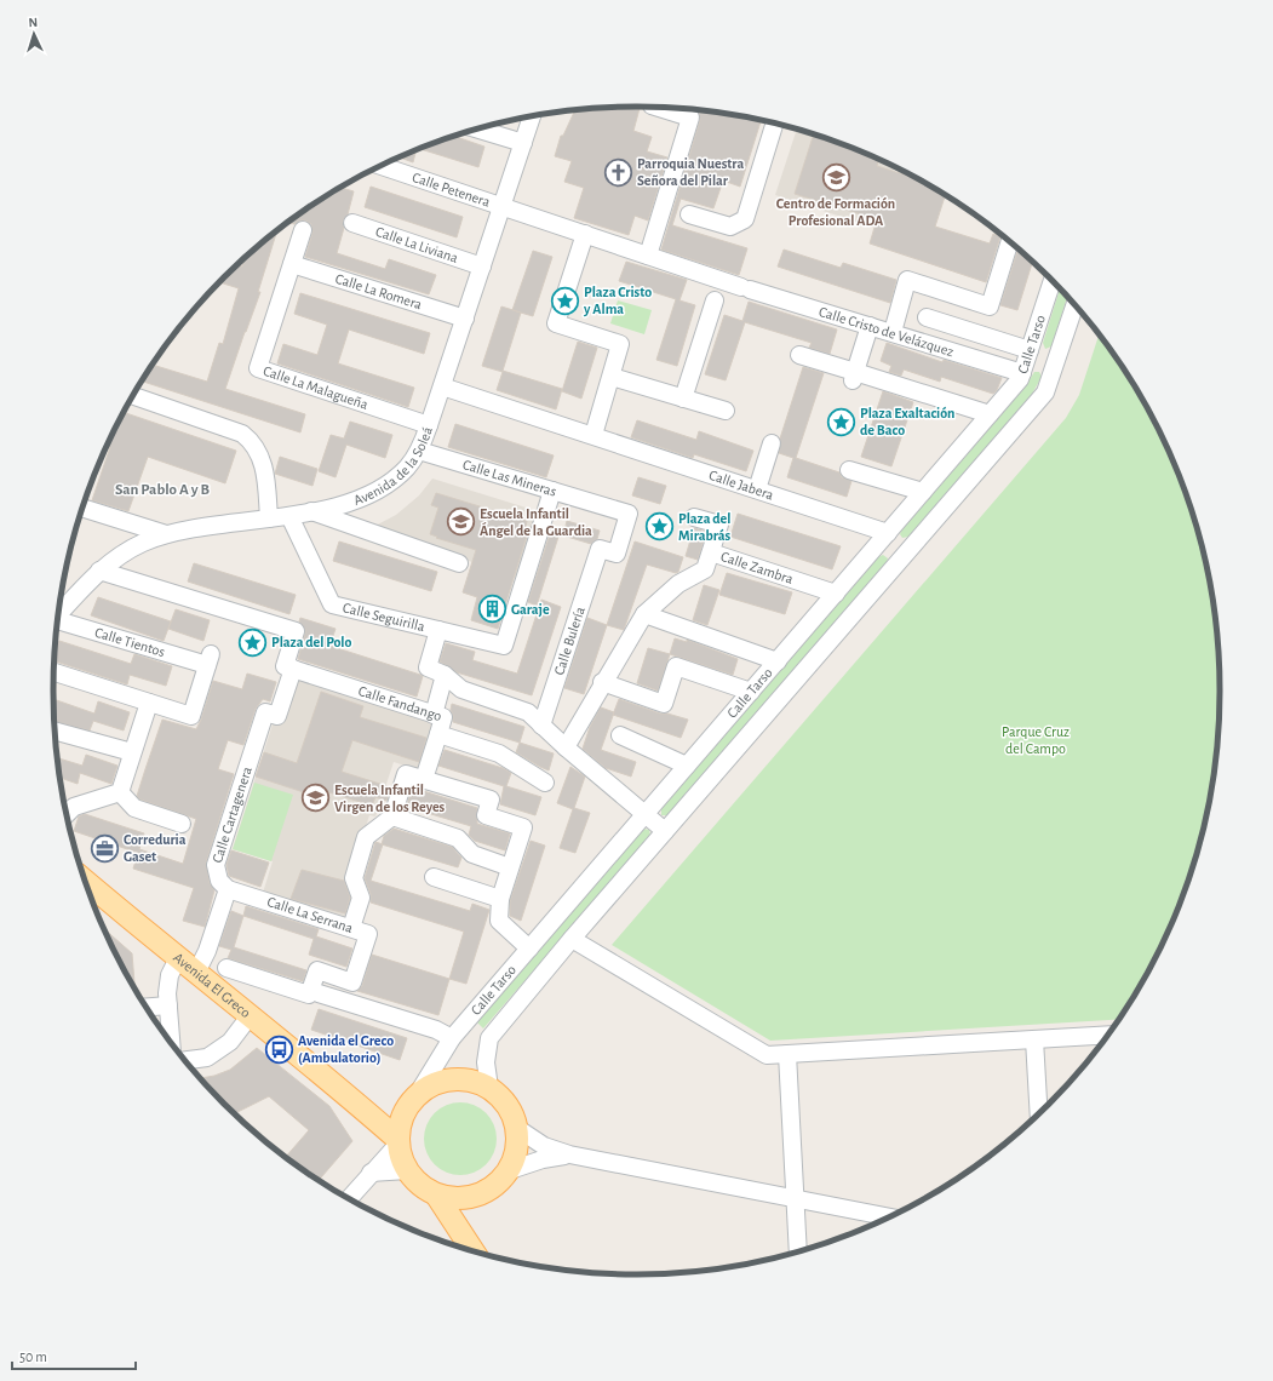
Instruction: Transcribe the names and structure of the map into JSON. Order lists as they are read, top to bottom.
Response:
{
  "streets": {
    "main road": ["Avenida El Greco"],
    "street": [
      "Calle Petenera",
      "Calle La Liviana",
      "Calle La Romera",
      "Calle Cristo de Velázquez",
      "Calle Tarso",
      "Calle La Malagueña",
      "Avenida de la Soleá",
      "Calle Las Mineras",
      "Calle Jabera",
      "Calle Zambra",
      "Calle Seguirilla",
      "Calle Bulería",
      "Calle Tientos",
      "Calle Fandango",
      "Calle Cartagenera",
      "Calle La Serrana"
    ]
  },
  "crossings": [
    ["Calle Petenera", "Calle Cristo de Velázquez"],
    ["Calle Petenera", "Avenida de la Soleá"],
    ["Calle La Liviana", "Avenida de la Soleá"],
    ["Calle La Romera", "Calle La Malagueña"],
    ["Calle La Romera", "Avenida de la Soleá"],
    ["Calle Cristo de Velázquez", "Calle Tarso"],
    ["Calle Cristo de Velázquez", "Avenida de la Soleá"],
    ["Calle Tarso", "Calle Jabera"],
    ["Calle Tarso", "Calle Zambra"],
    ["Calle Tarso", "Avenida El Greco"],
    ["Calle La Malagueña", "Avenida de la Soleá"],
    ["Avenida de la Soleá", "Calle Las Mineras"],
    ["Avenida de la Soleá", "Calle Jabera"],
    ["Avenida de la Soleá", "Calle Seguirilla"],
    ["Avenida de la Soleá", "Calle Cartagenera"],
    ["Calle Las Mineras", "Calle Seguirilla"],
    ["Calle Las Mineras", "Calle Bulería"],
    ["Calle Fandango", "Calle Cartagenera"],
    ["Calle Cartagenera", "Calle La Serrana"]
  ],
  "districts": ["San Pablo A y B"],
  "parks": ["Parque Cruz del Campo"],
  "places": {
    "church": ["Parroquia Nuestra Señora del Pilar"],
    "school or university": ["Centro de Formación Profesional ADA", "Escuela Infantil Ángel de la Guardia", "Escuela Infantil Virgen de los Reyes"],
    "place": [
      "Plaza Cristo y Alma",
      "Plaza Exaltación de Baco",
      "Plaza del Mirabrás",
      "Plaza del Polo"
    ],
    "building": ["Garaje"],
    "office": ["Correduria Gaset"],
    "bus stop": ["Avenida el Greco (Ambulatorio)"]
  },
  "scale_bar": "50 m",
  "north": "top"
}
